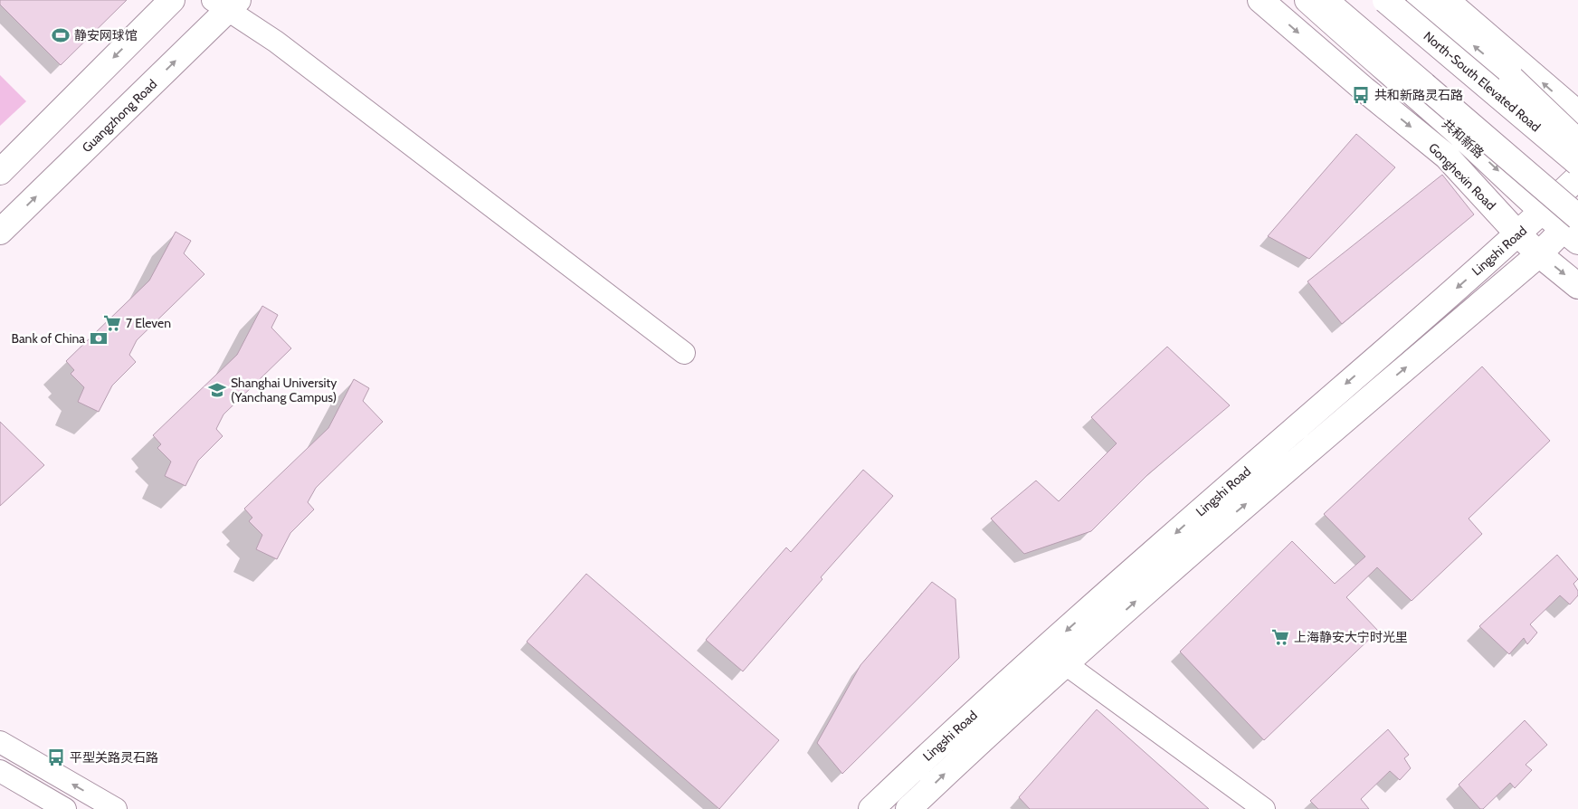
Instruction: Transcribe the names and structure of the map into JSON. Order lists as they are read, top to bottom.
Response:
{
  "streets": {
    "main road": [
      "North-South Elevated Road",
      "Guangzhong Road",
      "共和新路",
      "Gonghexin Road",
      "Lingshi Road"
    ]
  },
  "crossings": [
    ["共和新路", "Lingshi Road"],
    ["Gonghexin Road", "Lingshi Road"]
  ],
  "places": {
    "sports": ["静安网球馆"],
    "bus stop": ["共和新路灵石路", "平型关路灵石路"],
    "supermarket": ["7 Eleven", "上海静安大宁时光里"],
    "bank": ["Bank of China"],
    "school or university": ["Shanghai University (Yanchang Campus)"]
  }
}
